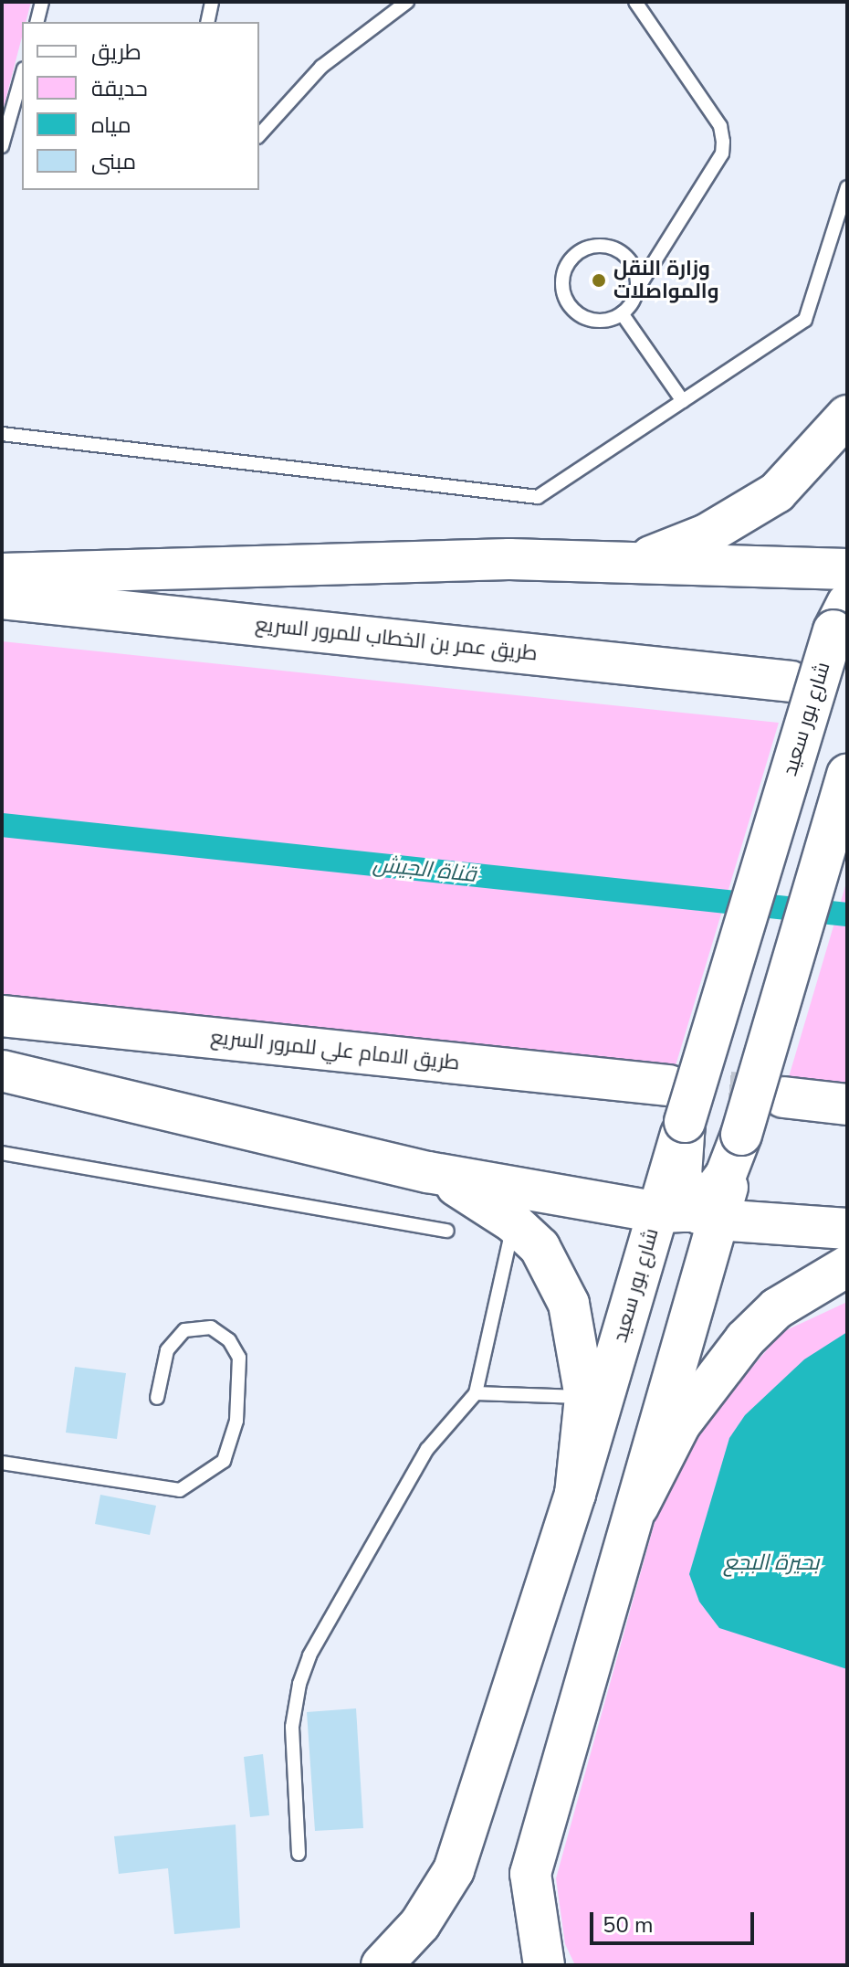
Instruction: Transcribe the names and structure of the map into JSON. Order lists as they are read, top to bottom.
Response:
{
  "streets": {
    "main road": ["طريق عمر بن الخطاب للمرور السريع", "شارع بور سعيد", "طريق الامام علي للمرور السريع"]
  },
  "water": ["قناة الجيش", "بحيرة البجع"],
  "places": ["وزارة النقل والمواصلات"],
  "legend": [
    "طريق",
    "حديقة",
    "مياه",
    "مبنى"
  ],
  "scale_bar": "50 m"
}
